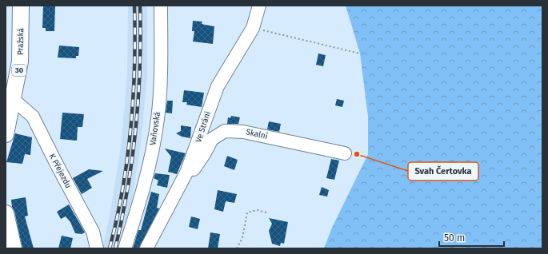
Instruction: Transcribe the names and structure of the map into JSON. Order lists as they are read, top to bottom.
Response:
{
  "streets": {
    "main road": ["Pražská", "30"],
    "street": [
      "Ve Stráni",
      "Vaňovská",
      "Skalní",
      "K Přejezdu"
    ]
  },
  "crossings": [
    ["Pražská", "K Přejezdu"],
    ["Ve Stráni", "Skalní"]
  ],
  "places": ["Svah Čertovka"],
  "scale_bar": "50 m"
}
